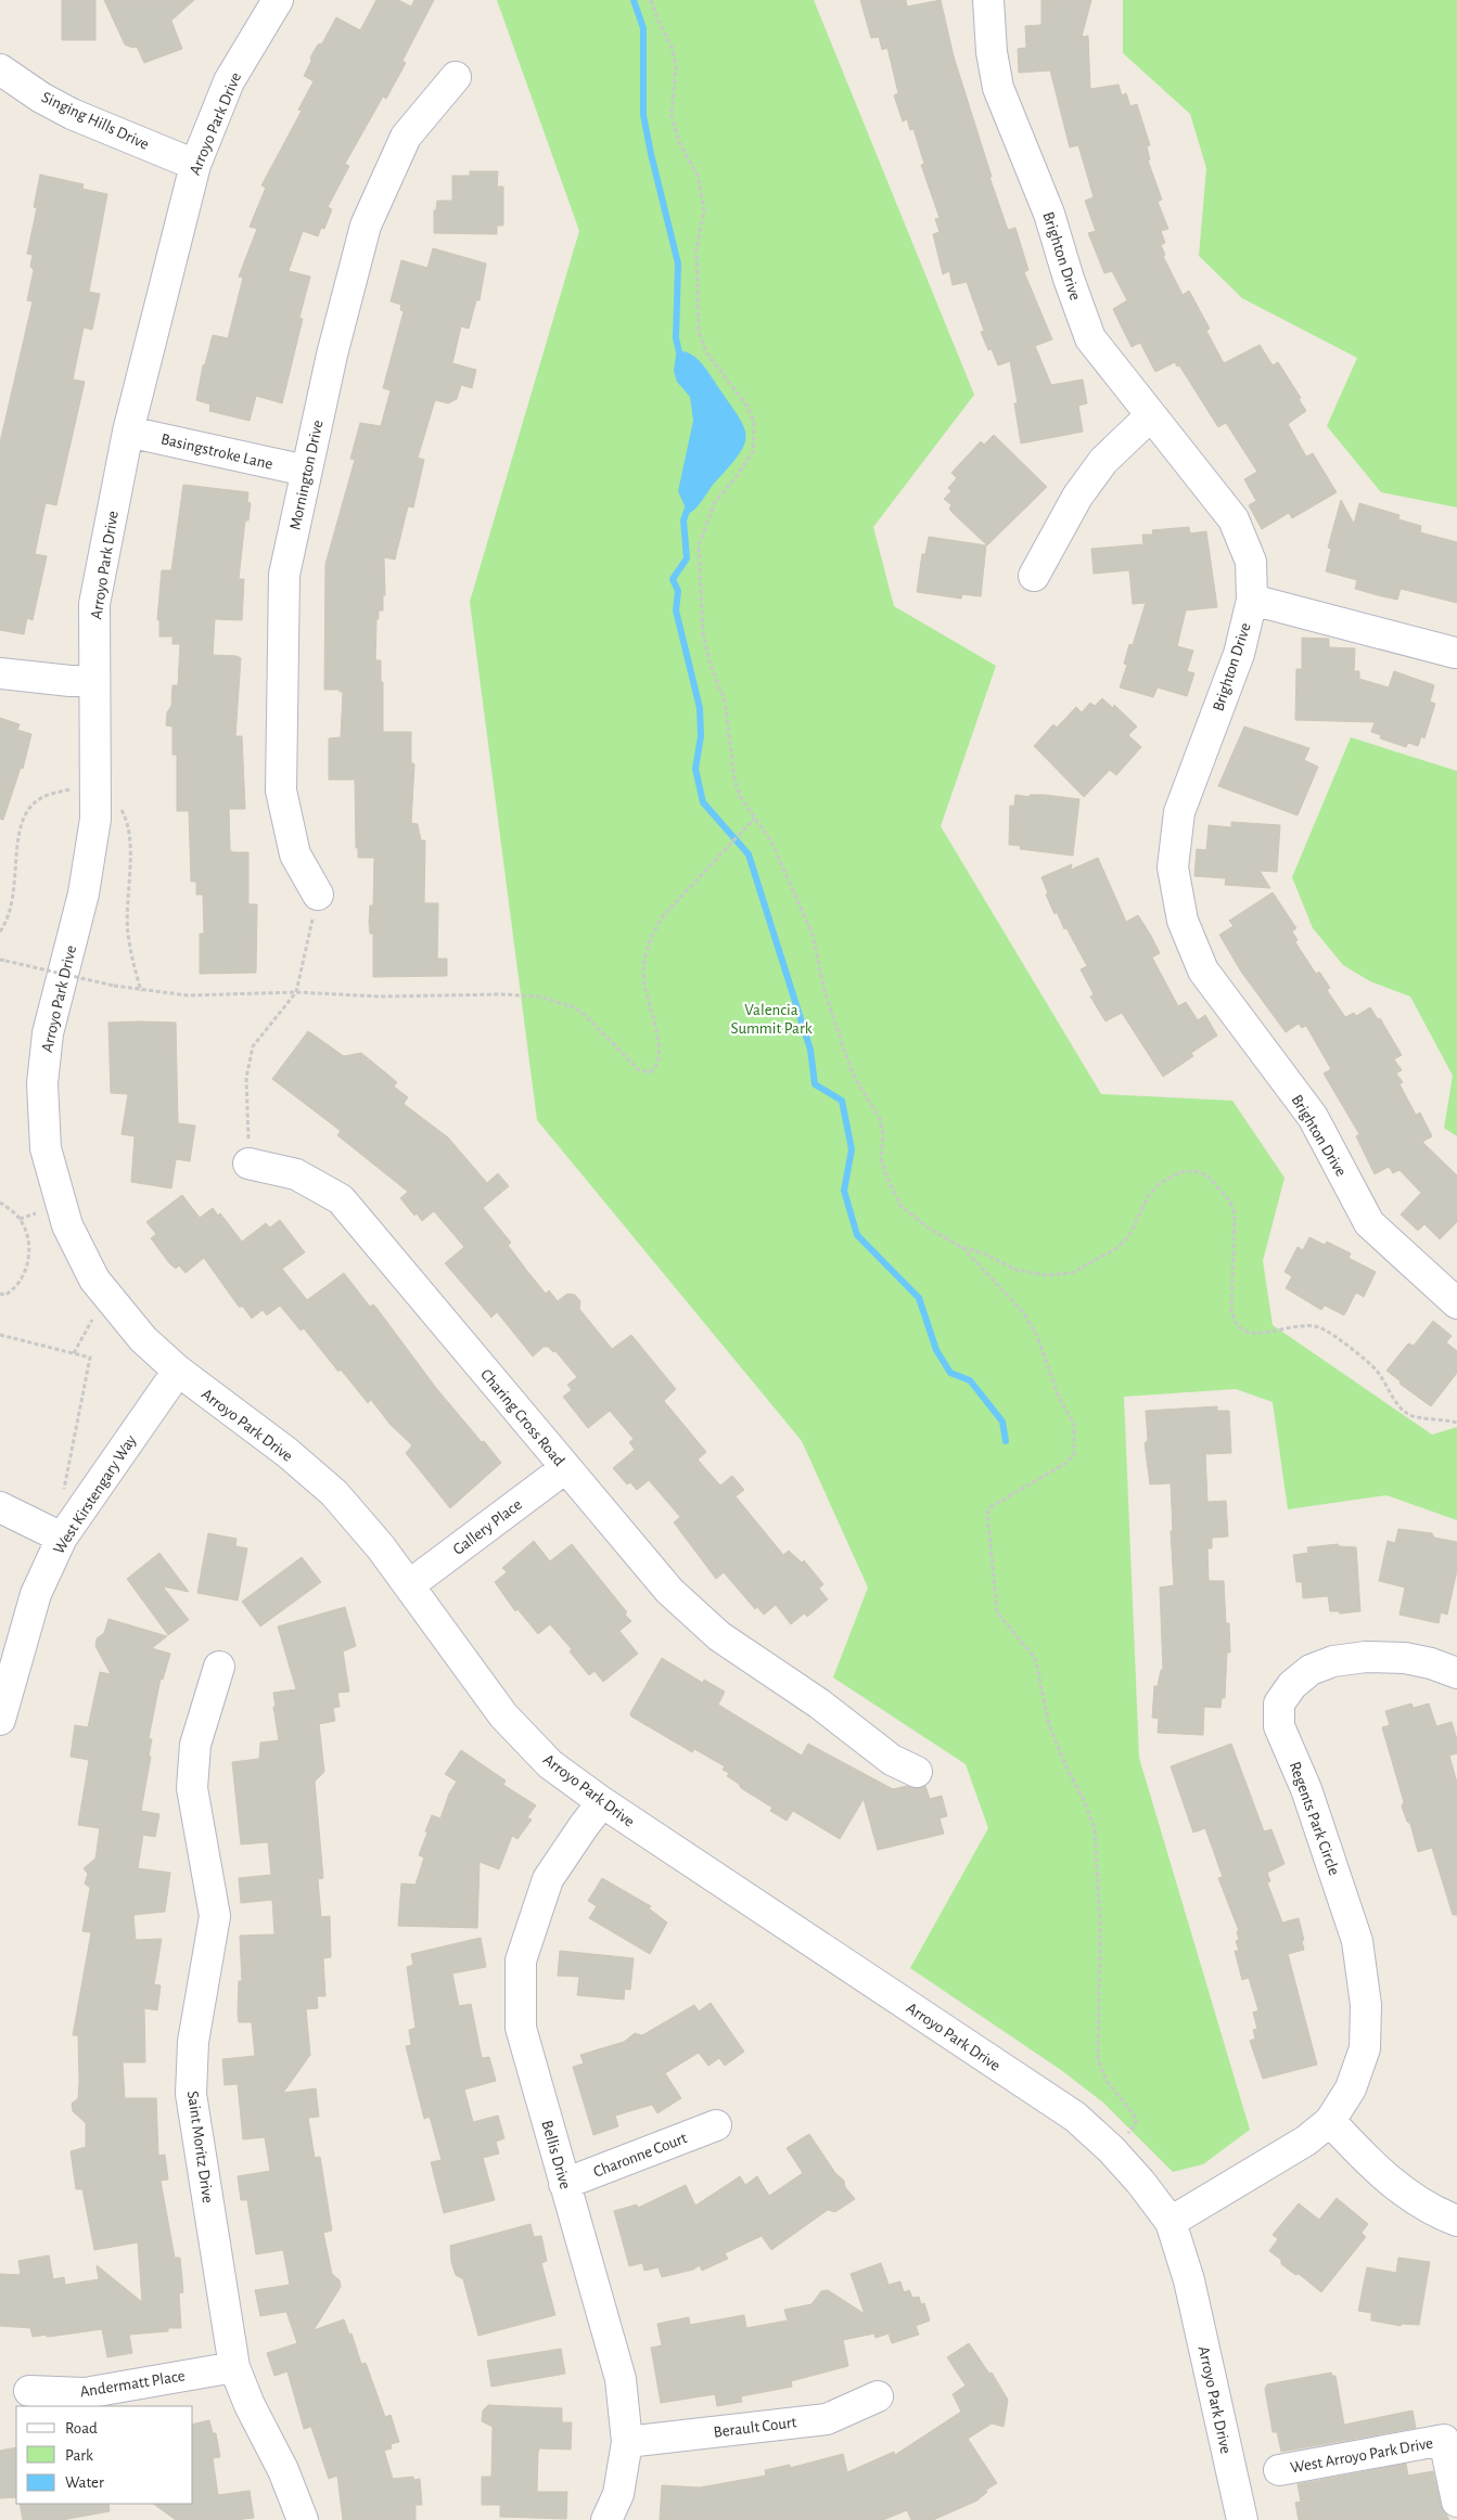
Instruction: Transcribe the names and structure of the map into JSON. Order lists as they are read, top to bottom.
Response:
{
  "streets": {
    "street": [
      "Singing Hills Drive",
      "Arroyo Park Drive",
      "Brighton Drive",
      "Basingstroke Lane",
      "Mornington Drive",
      "Charing Cross Road",
      "West Kirstengary Way",
      "Gallery Place",
      "Regents Park Circle",
      "Saint Moritz Drive",
      "Bellis Drive",
      "Charonne Court",
      "Andermatt Place",
      "Berault Court",
      "West Arroyo Park Drive"
    ]
  },
  "crossings": [
    ["Singing Hills Drive", "Arroyo Park Drive"],
    ["Arroyo Park Drive", "Basingstroke Lane"],
    ["Arroyo Park Drive", "West Kirstengary Way"],
    ["Arroyo Park Drive", "Gallery Place"],
    ["Arroyo Park Drive", "Regents Park Circle"],
    ["Arroyo Park Drive", "Bellis Drive"],
    ["Basingstroke Lane", "Mornington Drive"],
    ["Charing Cross Road", "Gallery Place"],
    ["Saint Moritz Drive", "Andermatt Place"],
    ["Bellis Drive", "Charonne Court"],
    ["Bellis Drive", "Berault Court"]
  ],
  "parks": ["Valencia Summit Park"],
  "legend": ["Road", "Park", "Water"]
}
